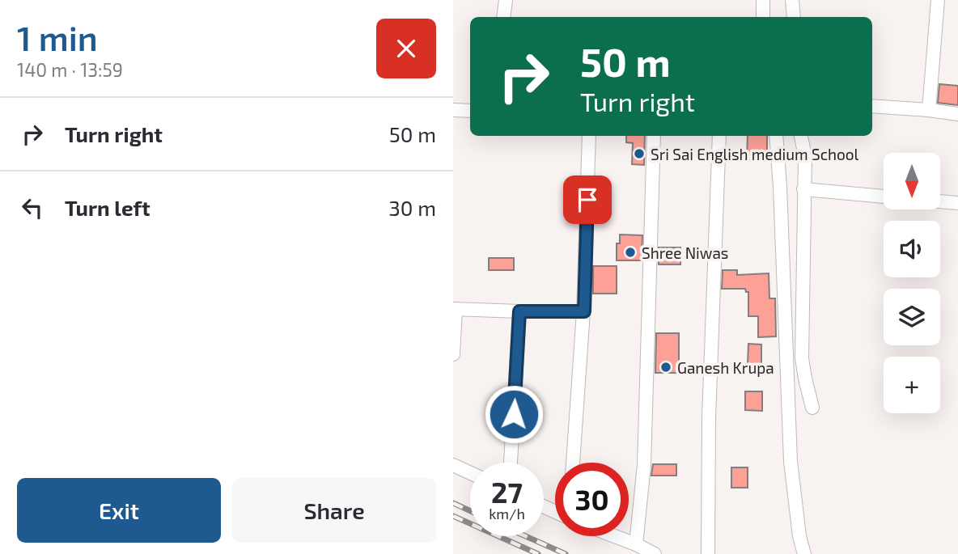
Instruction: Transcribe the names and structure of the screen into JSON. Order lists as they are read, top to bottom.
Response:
{
  "places": ["Sri Sai English medium School", "Shree Niwas", "Ganesh Krupa"],
  "north": "bottom",
  "page": {
    "heading": ["1 min", "140 m · 13:59"],
    "turn": ["50 m", "Turn right"],
    "list": [
      {
        "name": "Turn right",
        "value": "50 m"
      },
      {
        "name": "Turn left",
        "value": "30 m"
      }
    ],
    "map_buttons": "+",
    "speed": "27 km/h",
    "limit": "30",
    "buttons": ["Exit", "Share"]
  }
}
